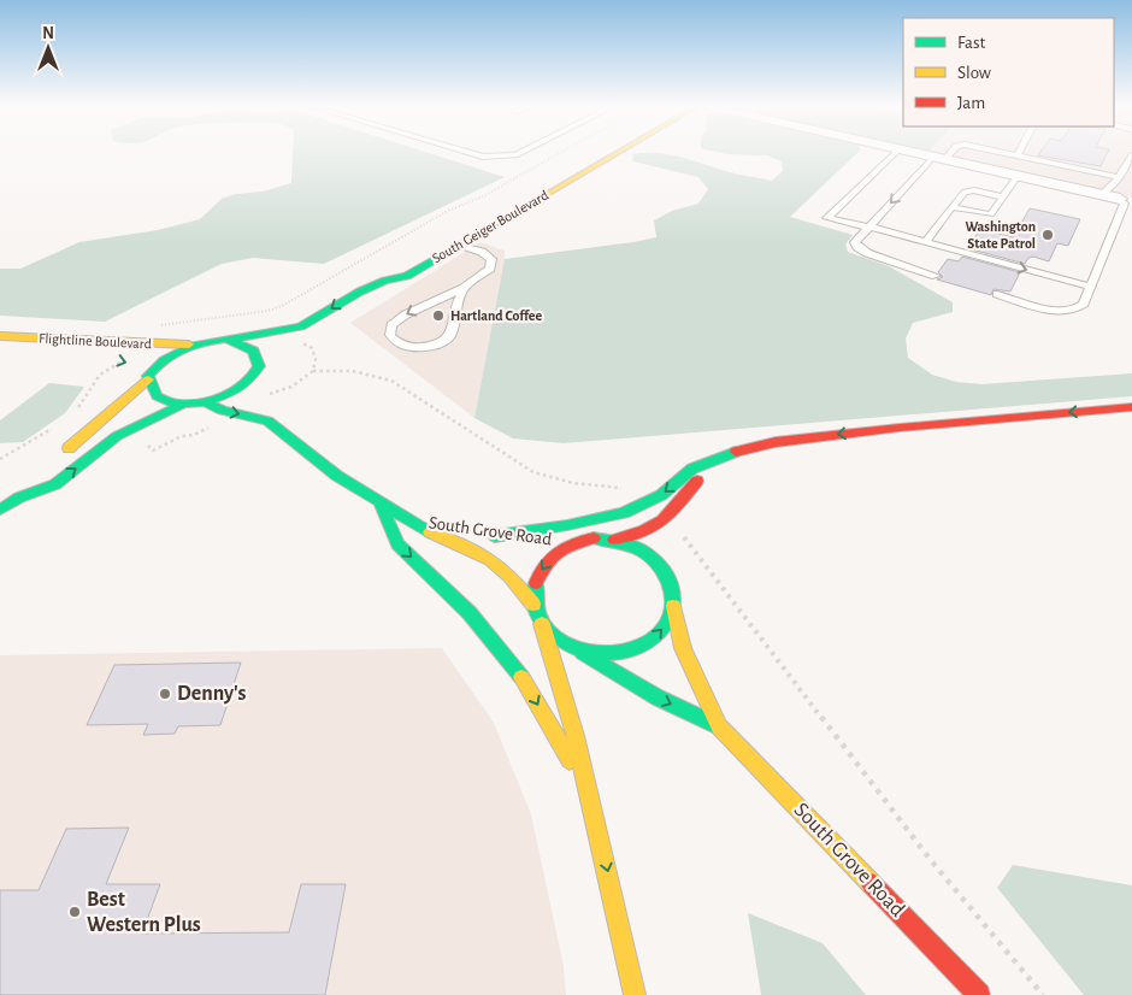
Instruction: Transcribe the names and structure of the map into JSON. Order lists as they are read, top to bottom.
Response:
{
  "streets": {
    "main road": ["South Geiger Boulevard", "Flightline Boulevard", "South Grove Road"]
  },
  "crossings": [
    ["South Geiger Boulevard", "Flightline Boulevard"]
  ],
  "places": [
    "Washington State Patrol",
    "Hartland Coffee",
    "Denny's",
    "Best Western Plus"
  ],
  "legend": ["Fast", "Slow", "Jam"],
  "north": "top"
}
